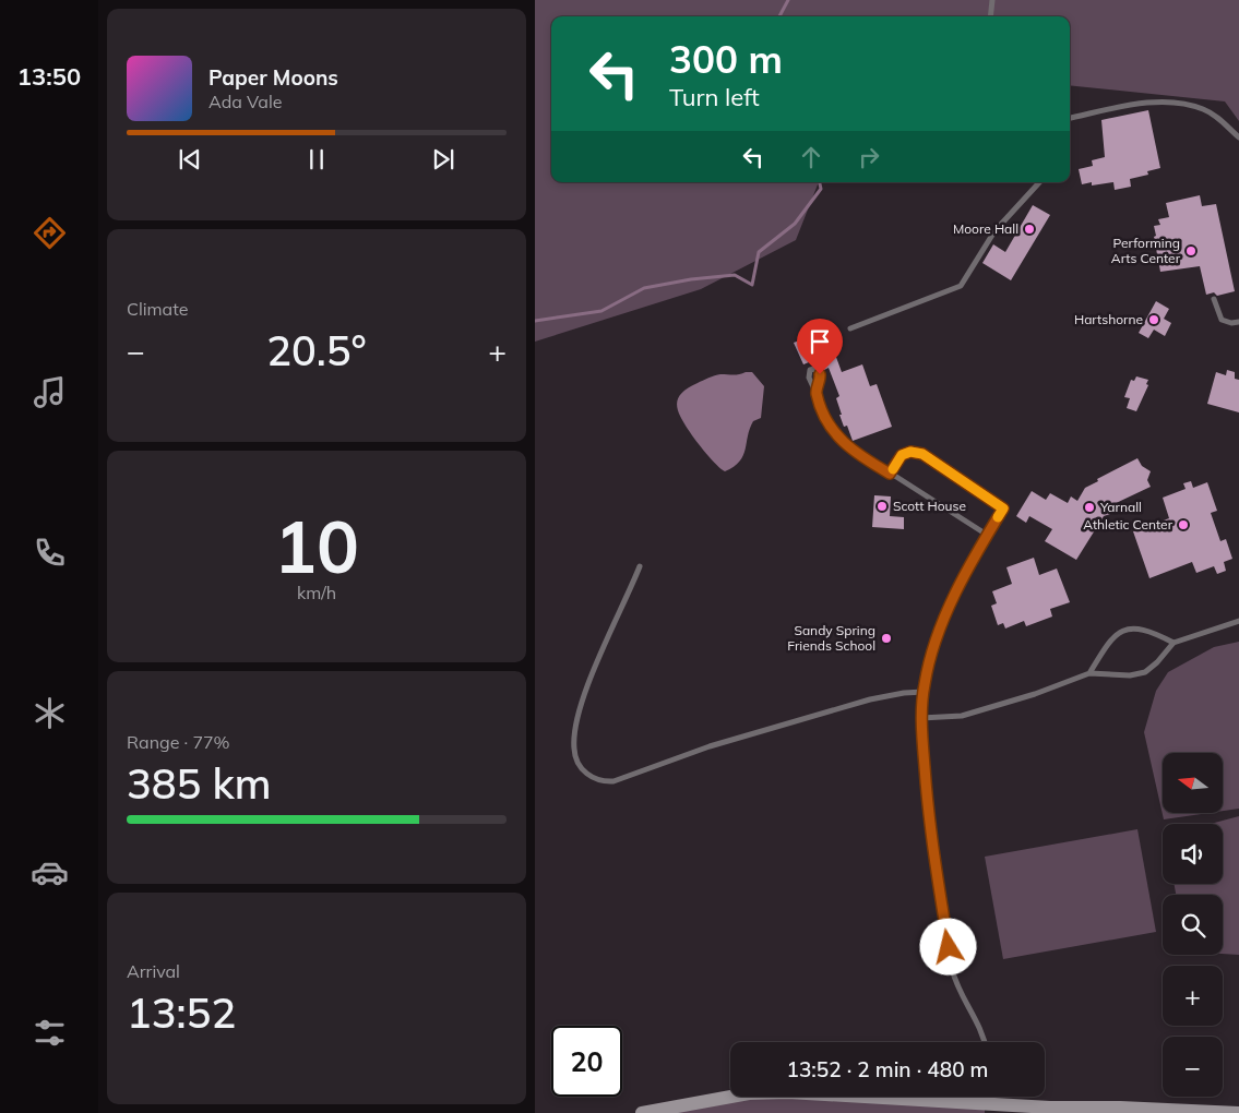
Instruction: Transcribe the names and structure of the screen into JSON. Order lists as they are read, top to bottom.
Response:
{
  "places": [
    "Moore Hall",
    "Performing Arts Center",
    "Hartshorne",
    "Scott House",
    "Yarnall",
    "Athletic Center",
    "Sandy Spring Friends School"
  ],
  "north": "left",
  "page": {
    "tabs": "13:50",
    "turn": ["300 m", "Turn left"],
    "song": ["Paper Moons", "Ada Vale"],
    "tile": [
      "Climate",
      ["10", "km/h"],
      ["Range · 77%", "385 km"],
      ["Arrival", "13:52"]
    ],
    "heat": ["−", "20.5°", "+"],
    "map_buttons": ["+", "−"],
    "limit": "20",
    "trip": "13:52 · 2 min · 480 m"
  }
}
